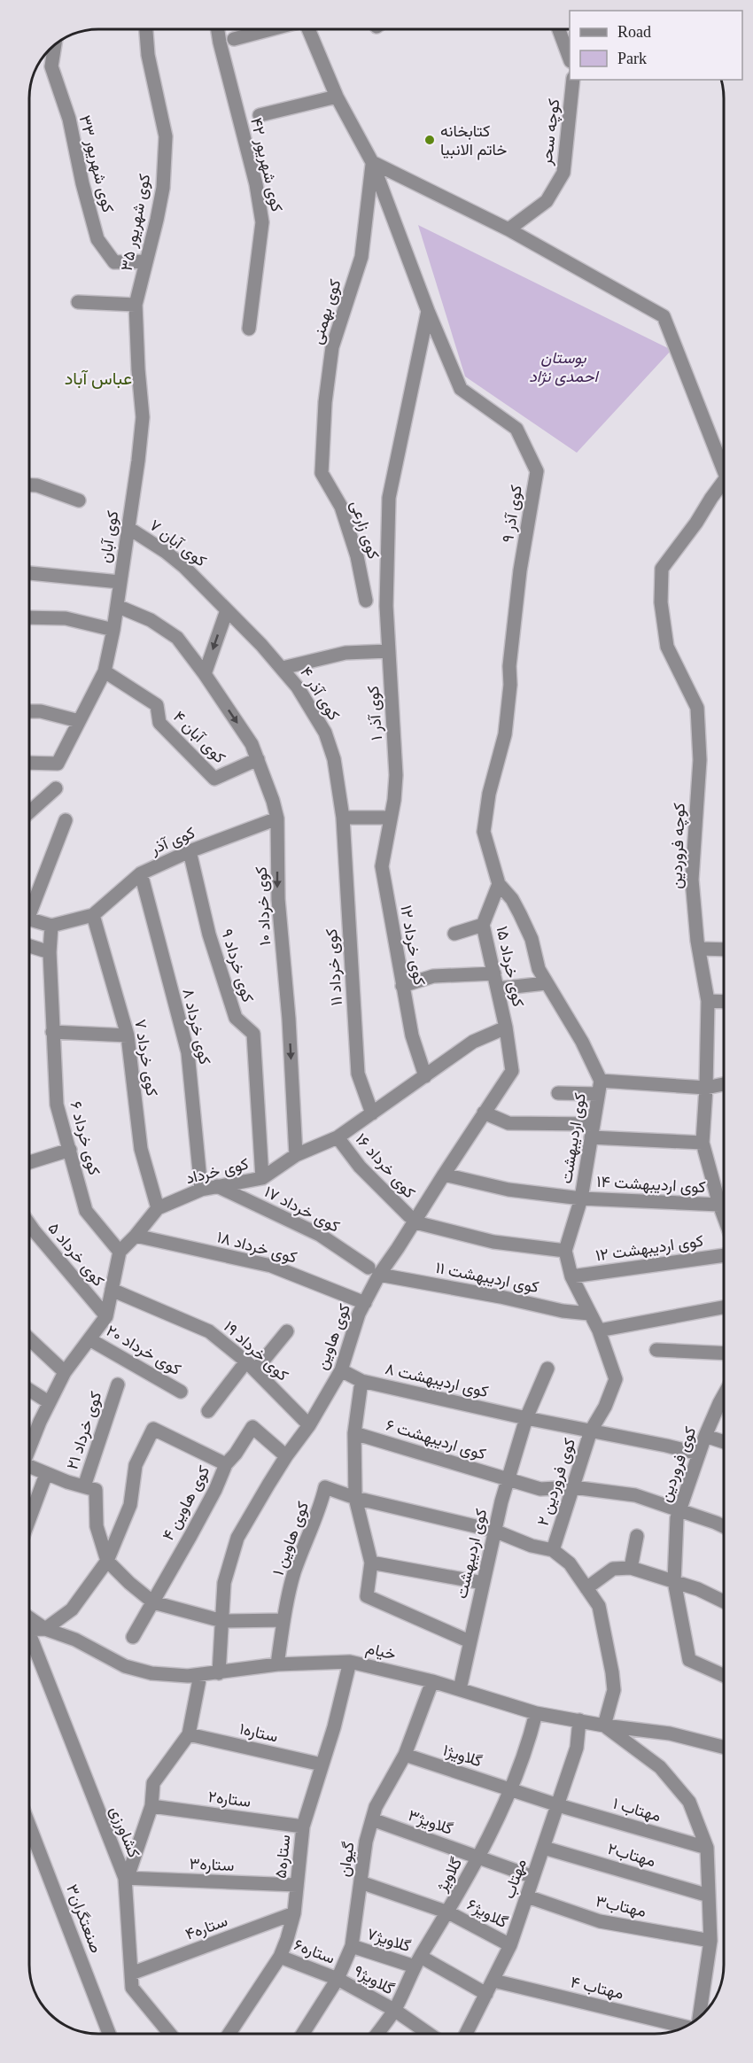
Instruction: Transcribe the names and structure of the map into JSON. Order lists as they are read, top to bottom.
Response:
{
  "streets": {
    "street": [
      "کوچه سحر",
      "کوی شهریور ۳۳",
      "کوی شهریور ۴۲",
      "کوی شهریور ۳۵",
      "کوی بهمنی",
      "کوی آذر ۹",
      "کوی زارعی",
      "کوی آبان",
      "کوی آبان ۷",
      "کوی آذر ۴",
      "کوی آذر ۱",
      "کوی آبان ۴",
      "کوی آذر",
      "کوچه فروردین",
      "کوی خرداد ۱۰",
      "کوی خرداد ۱۲",
      "کوی خرداد ۹",
      "کوی خرداد ۱۵",
      "کوی خرداد ۱۱",
      "کوی خرداد ۸",
      "کوی خرداد ۷",
      "کوی خرداد ۶",
      "کوی اردیبهشت",
      "کوی خرداد ۱۶",
      "کوی خرداد",
      "کوی اردیبهشت ۱۴",
      "کوی خرداد ۱۷",
      "کوی خرداد ۱۸",
      "کوی اردیبهشت ۱۲",
      "کوی خرداد ۵",
      "کوی اردیبهشت ۱۱",
      "کوی هاوین",
      "کوی خرداد ۲۰",
      "کوی خرداد ۱۹",
      "کوی اردیبهشت ۸",
      "کوی خرداد ۲۱",
      "کوی اردیبهشت ۶",
      "کوی فروردین",
      "کوی فروردین ۲",
      "کوی هاوین ۴",
      "کوی هاوین ۱",
      "خیام",
      "ستاره۱",
      "گلاویژ۱",
      "ستاره۲",
      "مهتاب ۱",
      "گلاویژ۳",
      "کشاورزی",
      "مهتاب۲",
      "ستاره۵",
      "گیوان",
      "ستاره۳",
      "گلاویژ",
      "مهتاب",
      "مهتاب۳",
      "گلاویژ۶",
      "صنعتگران۳",
      "ستاره۴",
      "گلاویژ۷",
      "ستاره۶",
      "گلاویژ۹",
      "مهتاب ۴"
    ]
  },
  "crossings": [
    ["کوی شهریور ۳۳", "کوی شهریور ۳۵"],
    ["کوی شهریور ۳۵", "کوی آبان"],
    ["کوی بهمنی", "کوی آذر ۹"],
    ["کوی بهمنی", "کوی زارعی"],
    ["کوی آذر ۹", "کوی آذر ۱"],
    ["کوی آذر ۹", "کوی خرداد ۱۵"],
    ["کوی آذر ۹", "کوی اردیبهشت"],
    ["کوی آبان", "کوی آبان ۷"],
    ["کوی آبان", "کوی آبان ۴"],
    ["کوی آبان", "کوی خرداد ۱۰"],
    ["کوی آبان ۷", "کوی آذر ۴"],
    ["کوی آذر ۴", "کوی خرداد ۱۱"],
    ["کوی آذر ۱", "کوی خرداد ۱۲"],
    ["کوی آبان ۴", "کوی خرداد ۱۰"],
    ["کوی آذر", "کوی خرداد ۱۰"],
    ["کوی آذر", "کوی خرداد ۹"],
    ["کوی آذر", "کوی خرداد ۸"],
    ["کوی آذر", "کوی خرداد ۷"],
    ["کوچه فروردین", "کوی اردیبهشت ۱۴"],
    ["کوی خرداد ۱۰", "کوی خرداد"],
    ["کوی خرداد ۱۲", "کوی خرداد"],
    ["کوی خرداد ۹", "کوی خرداد"],
    ["کوی خرداد ۱۵", "کوی اردیبهشت"],
    ["کوی خرداد ۱۵", "کوی خرداد"],
    ["کوی خرداد ۱۵", "کوی هاوین"],
    ["کوی خرداد ۱۱", "کوی خرداد"],
    ["کوی خرداد ۸", "کوی خرداد"],
    ["کوی خرداد ۷", "کوی خرداد"],
    ["کوی خرداد ۶", "کوی خرداد"],
    ["کوی اردیبهشت", "کوی اردیبهشت ۱۴"],
    ["کوی اردیبهشت", "کوی اردیبهشت ۸"],
    ["کوی اردیبهشت", "کوی اردیبهشت ۶"],
    ["کوی اردیبهشت", "خیام"],
    ["کوی خرداد ۱۶", "کوی خرداد"],
    ["کوی خرداد ۱۶", "کوی هاوین"],
    ["کوی خرداد", "کوی خرداد ۱۷"],
    ["کوی خرداد", "کوی خرداد ۱۸"],
    ["کوی خرداد", "کوی هاوین"],
    ["کوی اردیبهشت ۱۴", "کوی هاوین"],
    ["کوی خرداد ۱۷", "کوی اردیبهشت ۱۱"],
    ["کوی خرداد ۱۷", "کوی هاوین"],
    ["کوی خرداد ۱۸", "کوی هاوین"],
    ["کوی اردیبهشت ۱۱", "کوی هاوین"],
    ["کوی هاوین", "کوی خرداد ۱۹"],
    ["کوی هاوین", "کوی اردیبهشت ۸"],
    ["کوی هاوین", "کوی هاوین ۴"],
    ["کوی هاوین", "خیام"],
    ["کوی اردیبهشت ۸", "کوی فروردین"],
    ["کوی اردیبهشت ۸", "کوی فروردین ۲"],
    ["کوی اردیبهشت ۶", "کوی فروردین"],
    ["کوی اردیبهشت ۶", "کوی فروردین ۲"],
    ["کوی فروردین ۲", "خیام"],
    ["کوی هاوین ۱", "خیام"],
    ["خیام", "ستاره۵"],
    ["خیام", "گیوان"],
    ["خیام", "گلاویژ"],
    ["خیام", "مهتاب"],
    ["ستاره۱", "ستاره۵"],
    ["گلاویژ۱", "مهتاب ۱"],
    ["گلاویژ۱", "گیوان"],
    ["گلاویژ۱", "گلاویژ"],
    ["گلاویژ۱", "مهتاب"],
    ["ستاره۲", "ستاره۵"],
    ["مهتاب ۱", "مهتاب"],
    ["گلاویژ۳", "گیوان"],
    ["گلاویژ۳", "گلاویژ"],
    ["گلاویژ۳", "مهتاب"],
    ["کشاورزی", "ستاره۳"],
    ["کشاورزی", "ستاره۴"],
    ["مهتاب۲", "مهتاب"],
    ["ستاره۵", "ستاره۳"],
    ["ستاره۵", "ستاره۴"],
    ["ستاره۵", "ستاره۶"],
    ["گیوان", "گلاویژ۶"],
    ["گیوان", "گلاویژ۷"],
    ["گیوان", "ستاره۶"],
    ["گیوان", "گلاویژ۹"],
    ["گلاویژ", "گلاویژ۶"],
    ["گلاویژ", "گلاویژ۷"],
    ["گلاویژ", "گلاویژ۹"],
    ["مهتاب", "مهتاب۳"],
    ["مهتاب", "گلاویژ۶"],
    ["مهتاب", "گلاویژ۷"],
    ["مهتاب", "مهتاب ۴"],
    ["ستاره۶", "گلاویژ۹"]
  ],
  "one_way": ["کوی خرداد ۱۰"],
  "districts": ["عباس آباد"],
  "parks": ["بوستان احمدی نژاد"],
  "places": ["کتابخانه خاتم الانبیا"],
  "legend": ["Road", "Park"]
}
